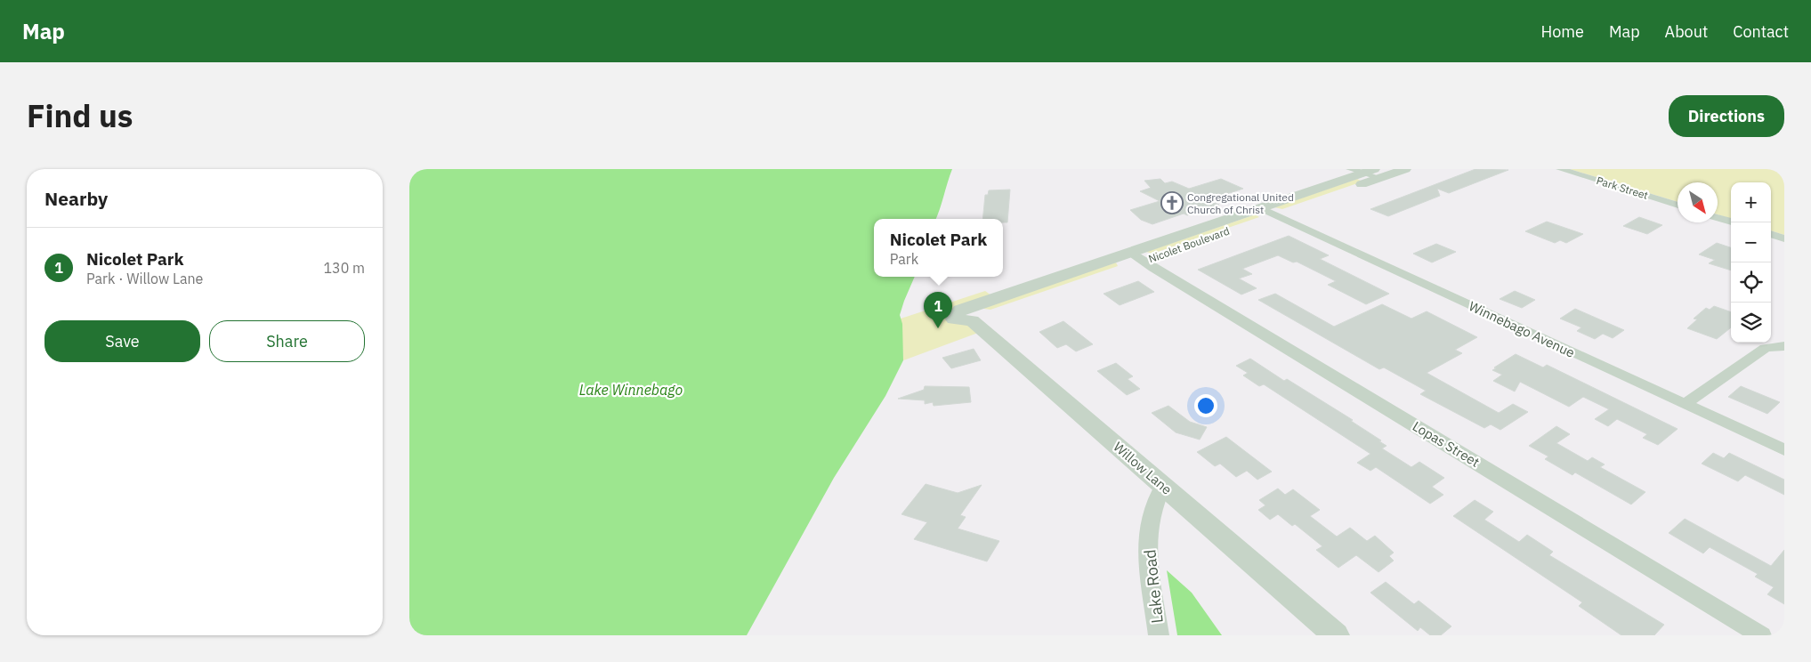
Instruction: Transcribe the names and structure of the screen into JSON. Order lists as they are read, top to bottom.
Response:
{
  "streets": {
    "street": [
      "Park Street",
      "Nicolet Boulevard",
      "Winnebago Avenue",
      "Lopas Street",
      "Willow Lane",
      "Lake Road"
    ]
  },
  "crossings": [
    ["Nicolet Boulevard", "Winnebago Avenue"],
    ["Nicolet Boulevard", "Lopas Street"],
    ["Nicolet Boulevard", "Willow Lane"],
    ["Willow Lane", "Lake Road"]
  ],
  "water": ["Lake Winnebago"],
  "places": {
    "church": ["Congregational United Church of Christ"]
  },
  "north": "bottom right",
  "page": {
    "header": "Map",
    "nav": [
      "Home",
      "Map",
      "About",
      "Contact"
    ],
    "title": "Find us",
    "buttons": [
      "Directions",
      ["Save", "Share"]
    ],
    "heading": "Nearby",
    "map_buttons": ["+", "−"],
    "popup": ["Nicolet Park", "Park"],
    "list": [
      {
        "mark": "1",
        "name": "Nicolet Park",
        "note": "Park · Willow Lane",
        "value": "130 m"
      }
    ],
    "pins": "1"
  }
}
